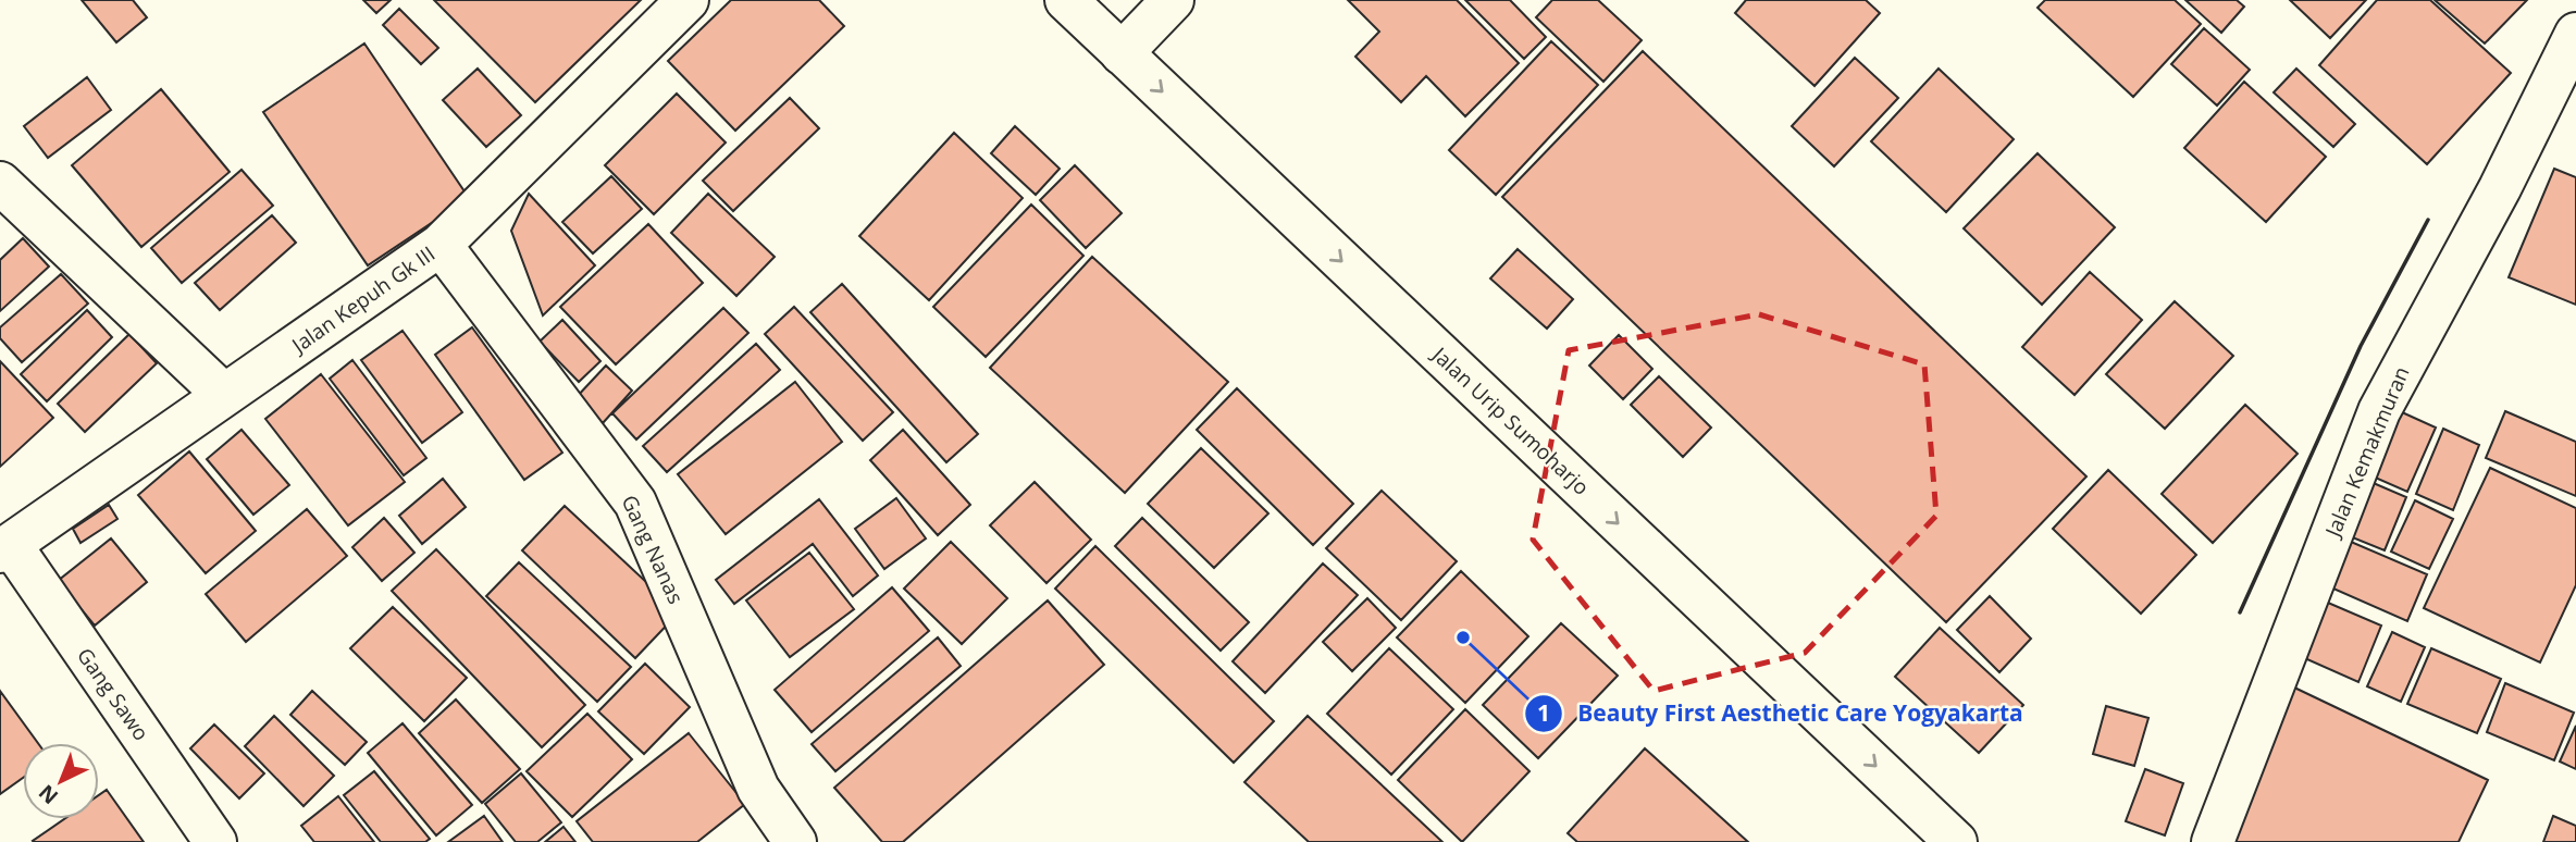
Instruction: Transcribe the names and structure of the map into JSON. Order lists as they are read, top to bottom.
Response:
{
  "streets": {
    "street": [
      "Jalan Kepuh Gk III",
      "Jalan Urip Sumoharjo",
      "Jalan Kemakmuran",
      "Gang Nanas",
      "Gang Sawo"
    ]
  },
  "crossings": [
    ["Jalan Kepuh Gk III", "Gang Nanas"],
    ["Jalan Kepuh Gk III", "Gang Sawo"]
  ],
  "one_way": ["Jalan Urip Sumoharjo"],
  "places": ["Beauty First Aesthetic Care Yogyakarta"],
  "north": "bottom left"
}
